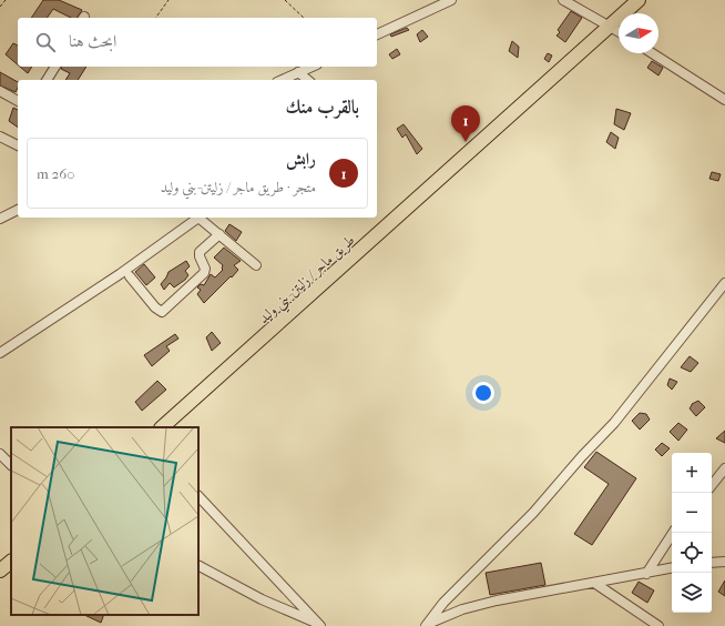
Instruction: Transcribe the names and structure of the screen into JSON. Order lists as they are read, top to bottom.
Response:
{
  "streets": {
    "highway": ["طريق ماجر / زليتن-بني وليد"]
  },
  "north": "right",
  "page": {
    "search": "ابحث هنا",
    "heading": "بالقرب منك",
    "pins": "1",
    "list": [
      {
        "mark": "1",
        "name": "رابش",
        "note": "متجر · طريق ماجر / زليتن-بني وليد",
        "value": "260 m"
      }
    ],
    "map_buttons": ["+", "−"]
  }
}
